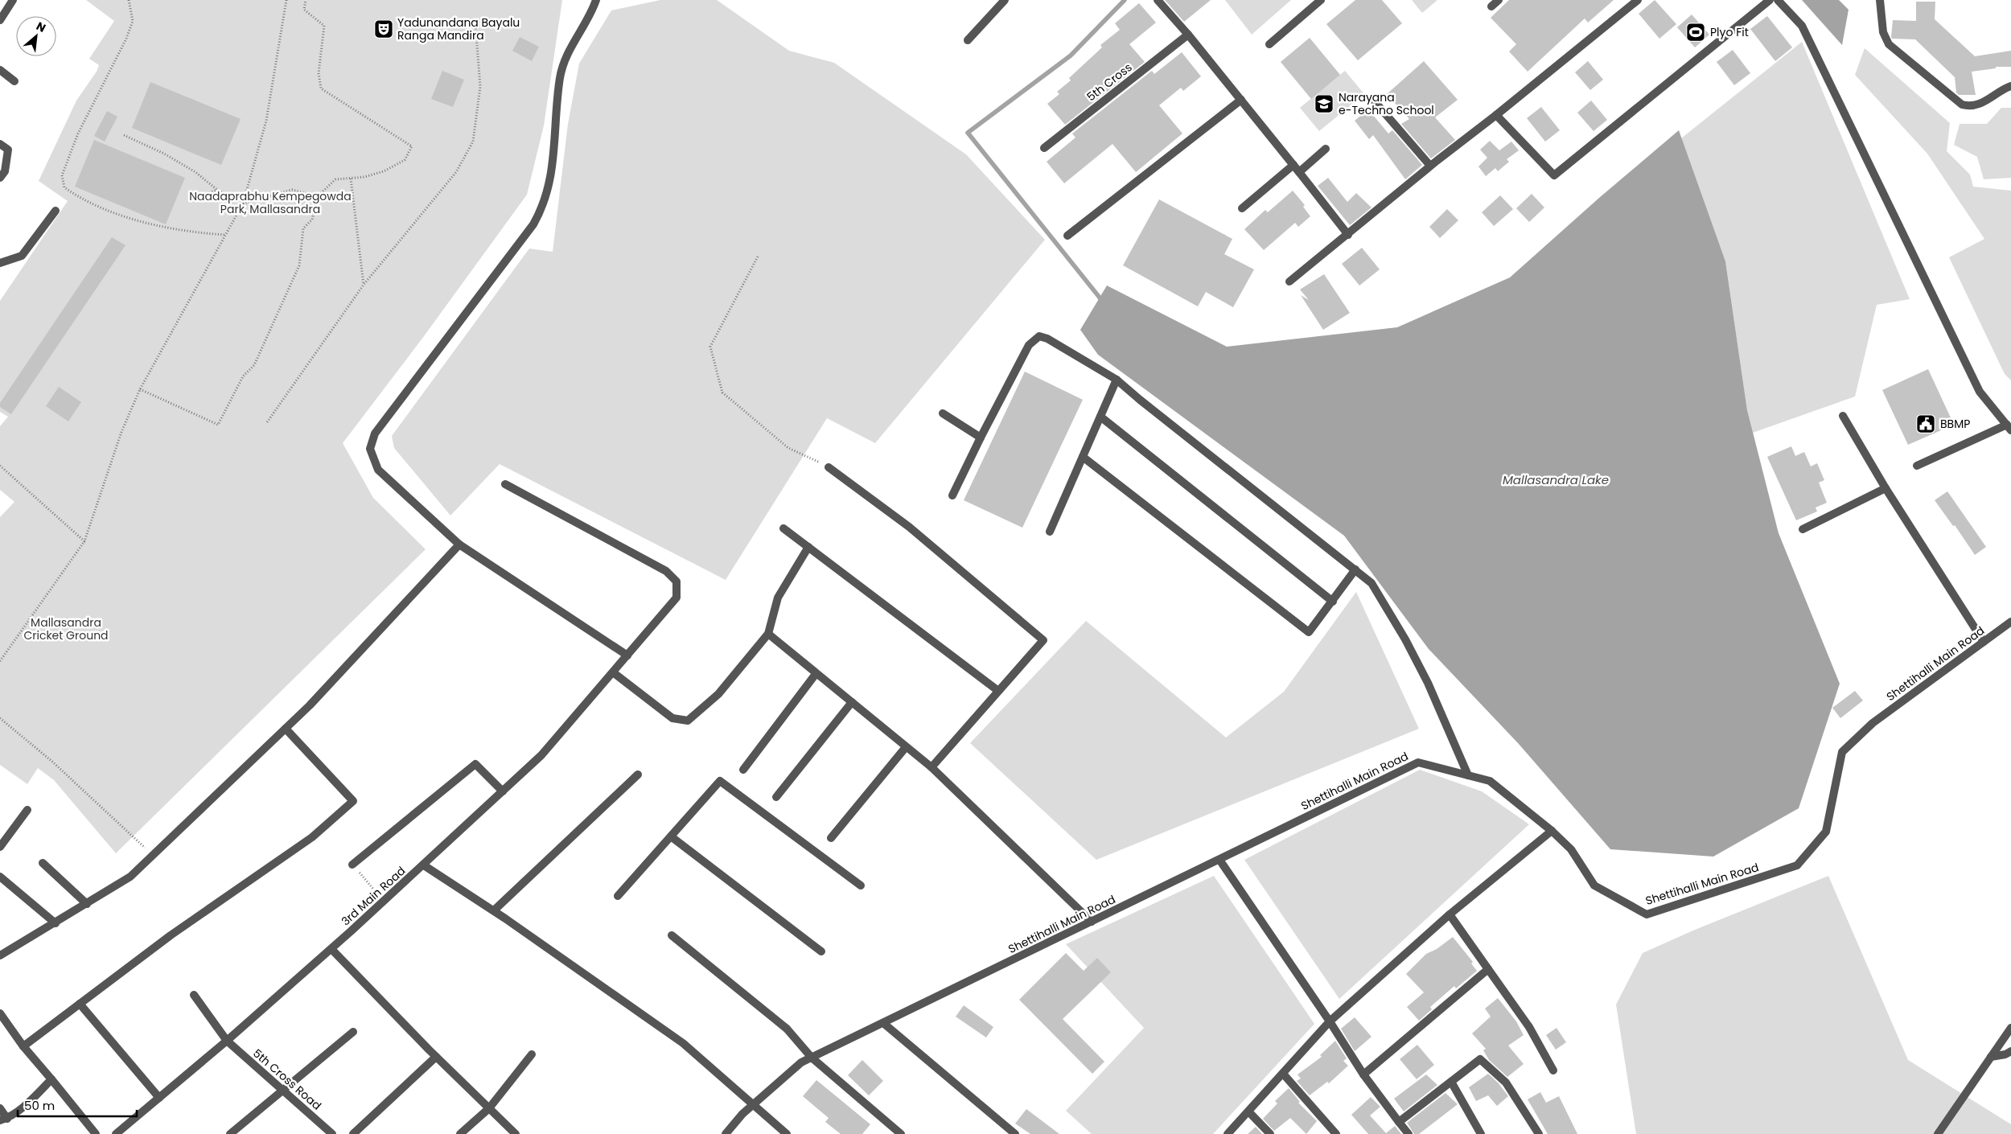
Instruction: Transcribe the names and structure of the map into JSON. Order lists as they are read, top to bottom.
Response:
{
  "streets": {
    "street": [
      "5th Cross",
      "Shettihalli Main Road",
      "3rd Main Road",
      "5th Cross Road"
    ]
  },
  "crossings": [
    ["3rd Main Road", "5th Cross Road"]
  ],
  "water": ["Mallasandra Lake"],
  "parks": ["Naadaprabhu Kempegowda Park, Mallasandra", "Mallasandra Cricket Ground"],
  "places": {
    "theatre": ["Yadunandana Bayalu Ranga Mandira"],
    "sports": ["Plyo Fit"],
    "school or university": ["Narayana e-Techno School"],
    "public building": ["BBMP"]
  },
  "scale_bar": "50 m",
  "north": "top right"
}
